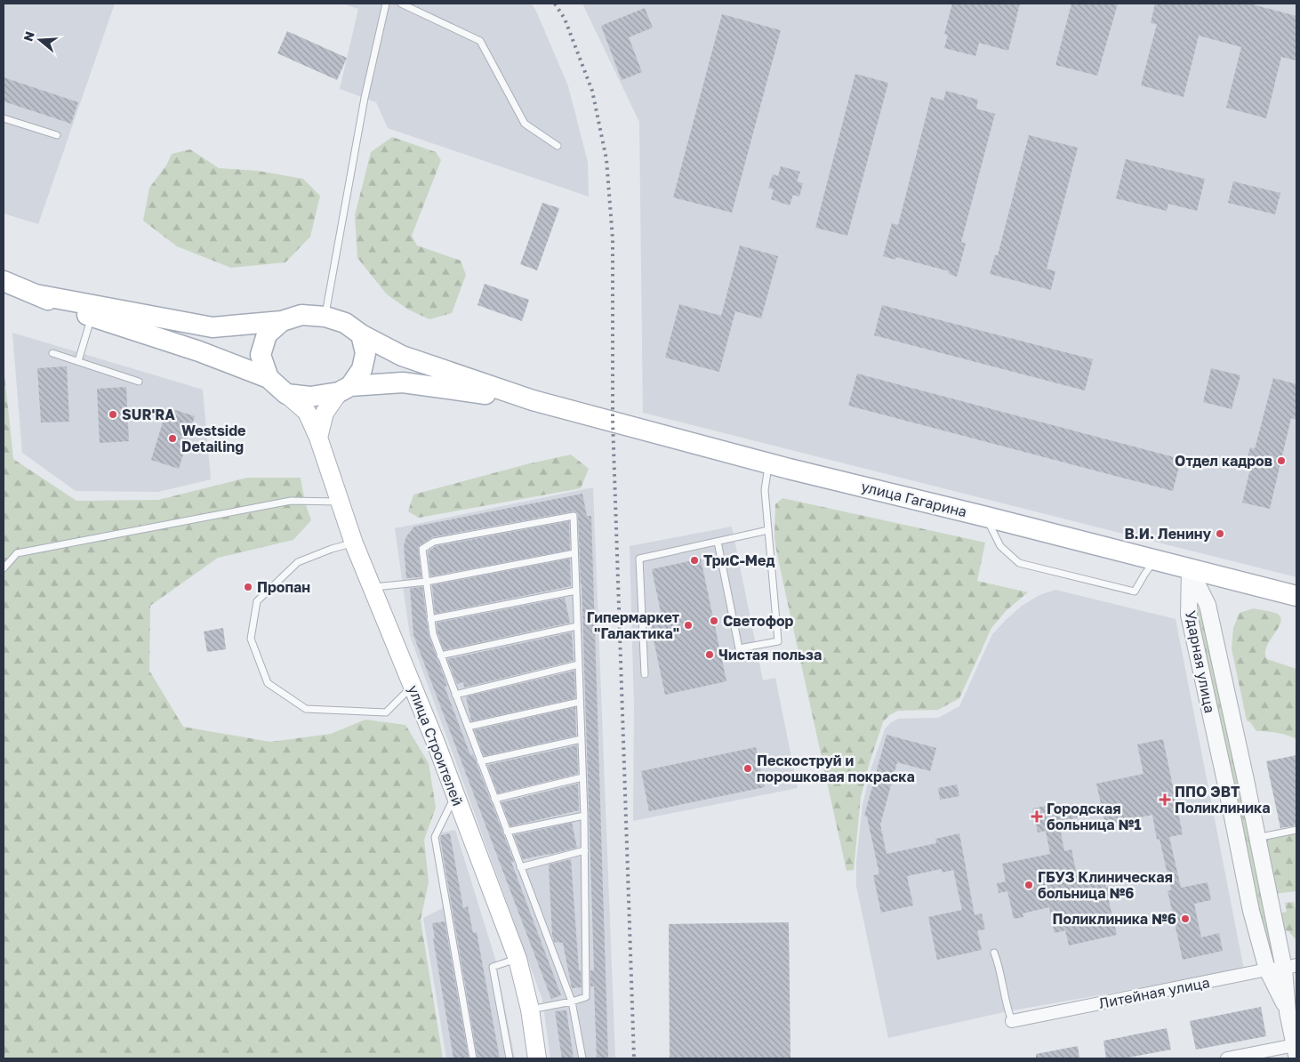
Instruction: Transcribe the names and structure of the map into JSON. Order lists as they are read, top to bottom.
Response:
{
  "streets": {
    "main road": ["улица Гагарина", "улица Строителей"],
    "street": ["Ударная улица", "Литейная улица"]
  },
  "crossings": [
    ["улица Гагарина", "Ударная улица"],
    ["Ударная улица", "Литейная улица"]
  ],
  "places": {
    "other": [
      "SUR'RA",
      "Westside Detailing",
      "Отдел кадров",
      "В.И. Ленину",
      "ТриС-Мед",
      "Пропан",
      "Светофор",
      "Гипермаркет \"Галактика\"",
      "Чистая польза",
      "Пескоструй и порошковая покраска",
      "ГБУЗ Клиническая больница №6",
      "Поликлиника №6"
    ],
    "health": ["ППО ЭВТ Поликлиника", "Городская больница №1"]
  },
  "north": "left"
}
